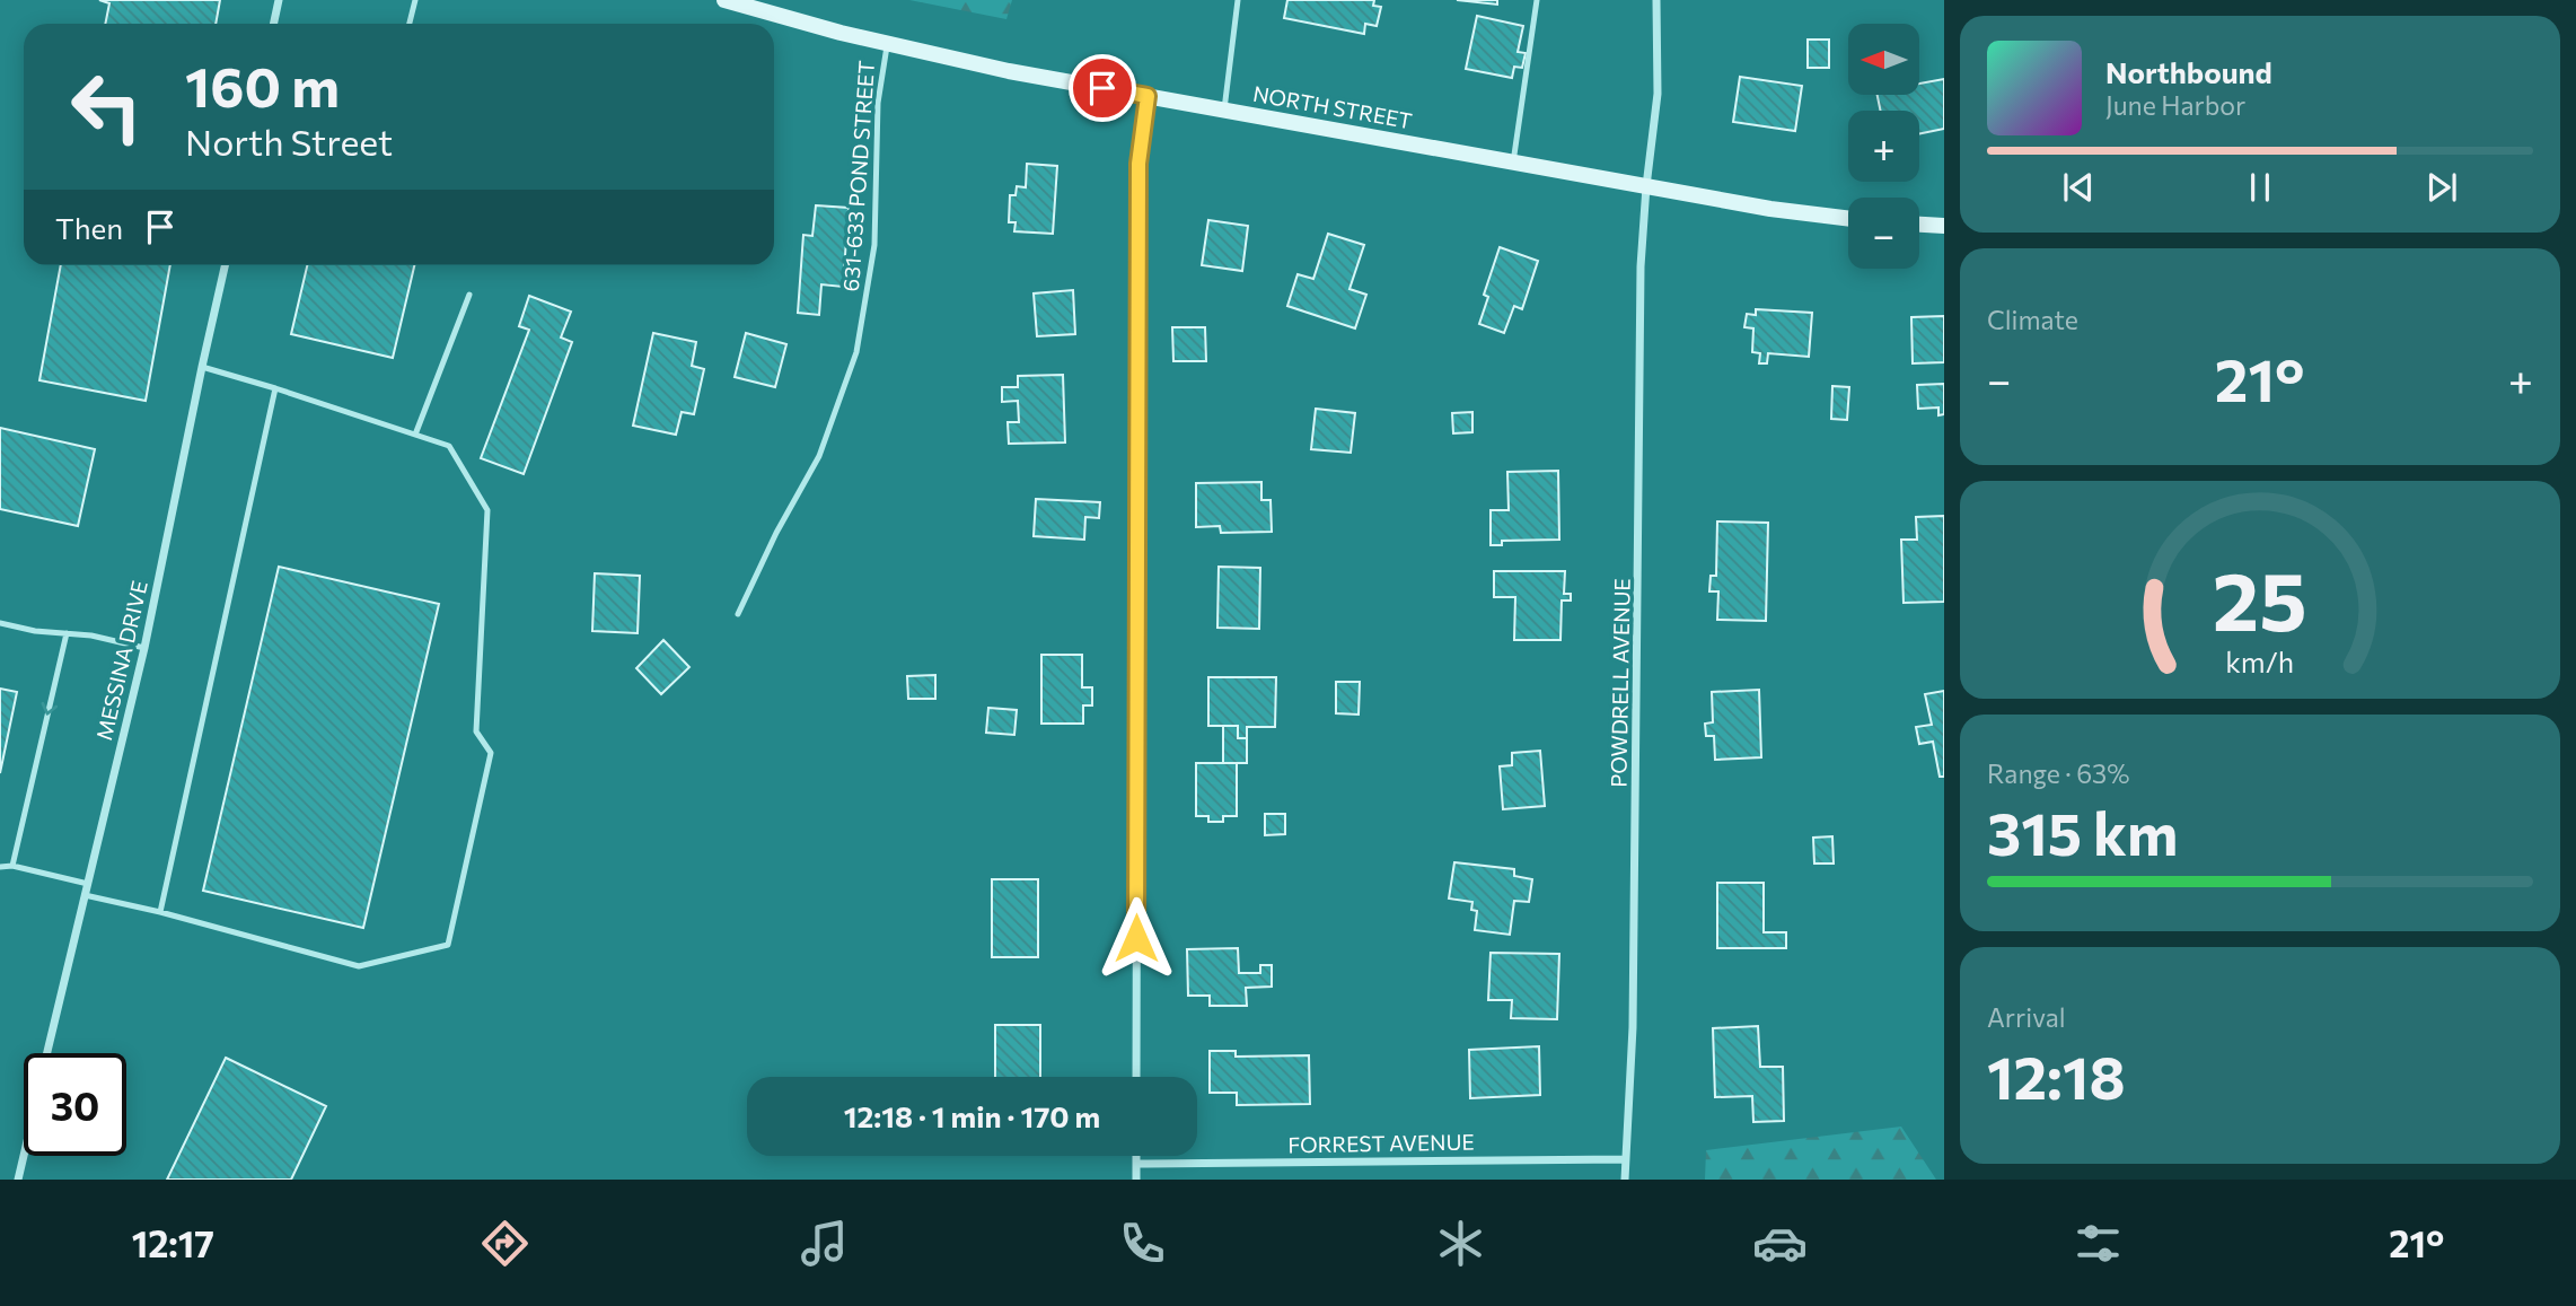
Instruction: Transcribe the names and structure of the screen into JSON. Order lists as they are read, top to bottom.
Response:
{
  "streets": {
    "main road": ["NORTH STREET"],
    "street": ["MESSINA DRIVE", "POWDRELL AVENUE", "FORREST AVENUE"],
    "lane": ["631-633 POND STREET"]
  },
  "crossings": [
    ["NORTH STREET", "631-633 POND STREET"],
    ["NORTH STREET", "POWDRELL AVENUE"],
    ["POWDRELL AVENUE", "FORREST AVENUE"]
  ],
  "north": "left",
  "page": {
    "map_buttons": ["+", "−"],
    "turn": ["160 m", "North Street"],
    "song": ["Northbound", "June Harbor"],
    "then": "Then",
    "tile": [
      "Climate",
      ["Range · 63%", "315 km"],
      ["Arrival", "12:18"]
    ],
    "heat": ["−", "21°", "+"],
    "limit": "30",
    "trip": "12:18 · 1 min · 170 m",
    "tabs": ["12:17", "21°"],
    "gauge": ["25", "km/h"]
  }
}
